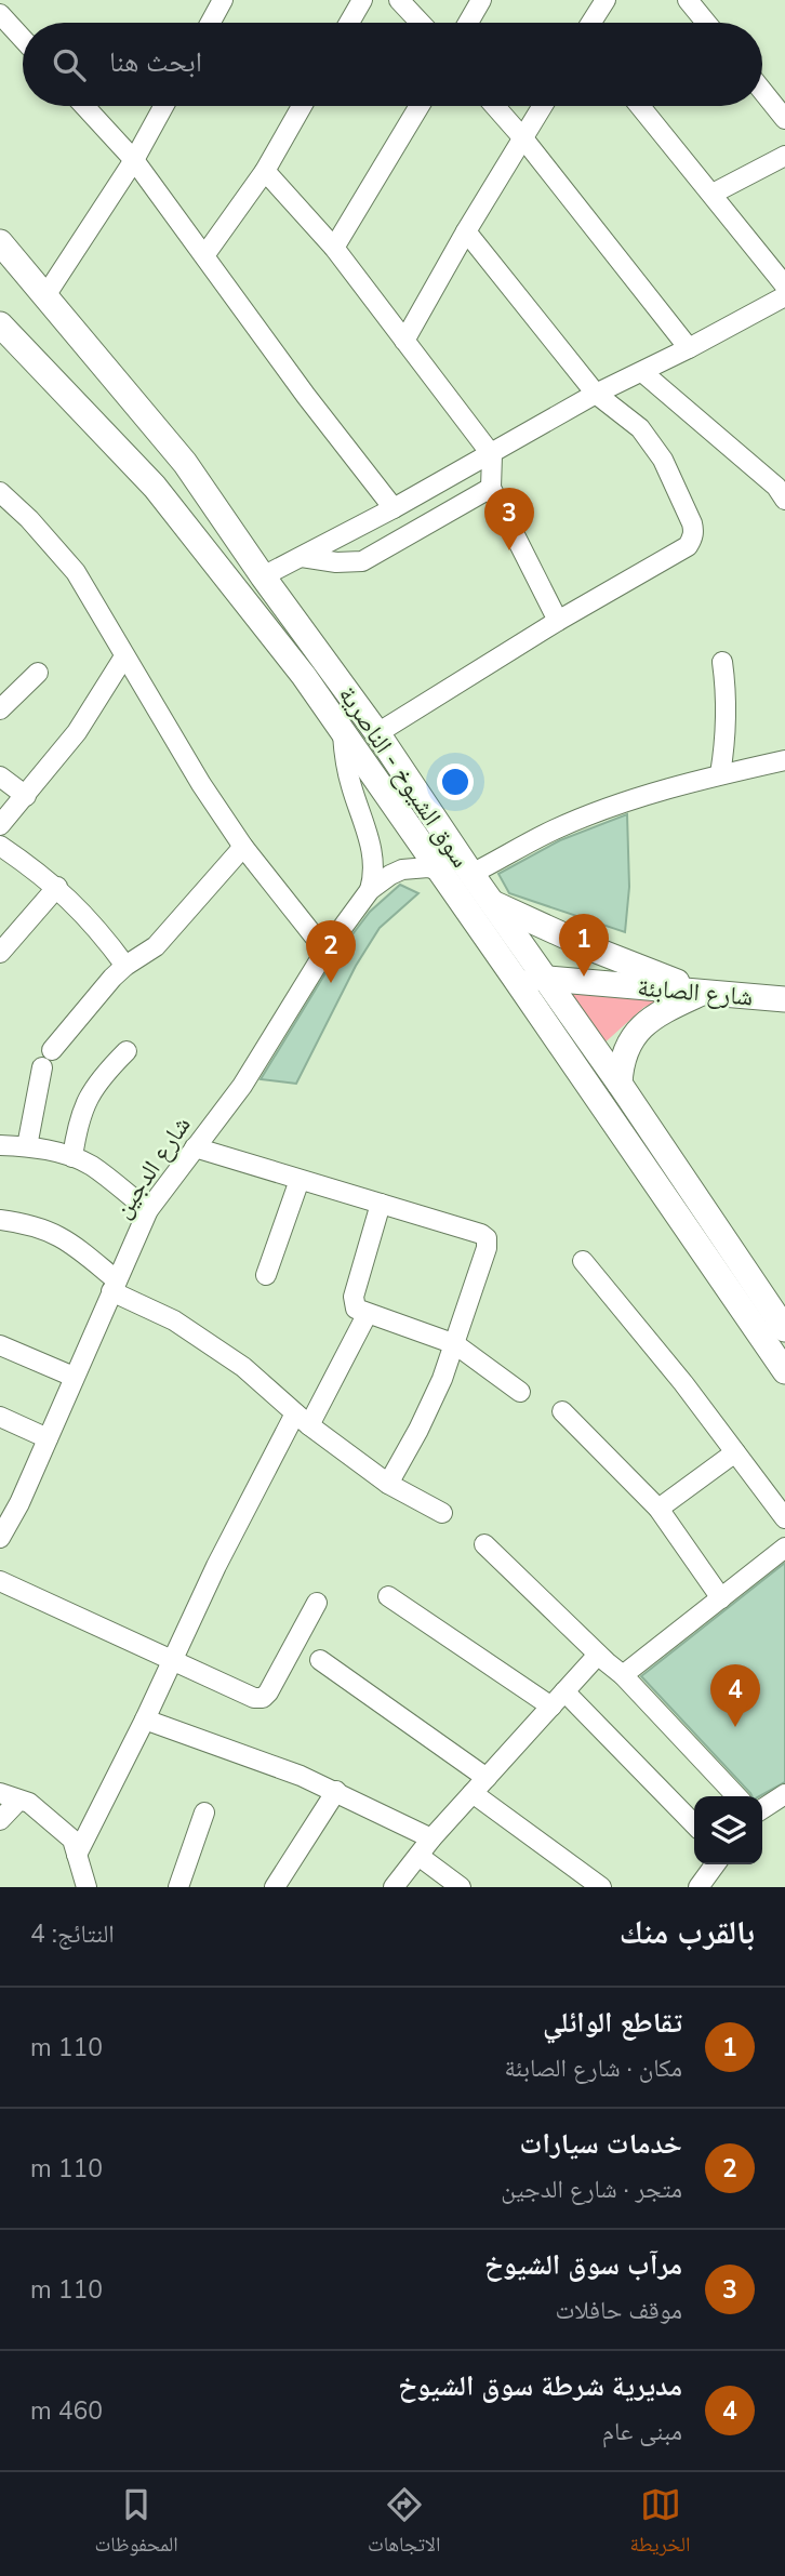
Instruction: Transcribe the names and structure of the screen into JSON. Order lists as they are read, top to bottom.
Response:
{
  "streets": {
    "main road": ["سوق الشيوخ - الناصرية", "شارع الصابئة"],
    "street": ["شارع الدجين"]
  },
  "crossings": [
    ["سوق الشيوخ - الناصرية", "شارع الصابئة"],
    ["سوق الشيوخ - الناصرية", "شارع الدجين"]
  ],
  "page": {
    "search": "ابحث هنا",
    "pins": [
      "3",
      "1",
      "2",
      "4"
    ],
    "heading": ["بالقرب منك", "النتائج: 4"],
    "list": [
      {
        "mark": "1",
        "name": "تقاطع الوائلي",
        "note": "مكان · شارع الصابئة",
        "value": "110 m"
      },
      {
        "mark": "2",
        "name": "خدمات سيارات",
        "note": "متجر · شارع الدجين",
        "value": "110 m"
      },
      {
        "mark": "3",
        "name": "مرآب سوق الشيوخ",
        "note": "موقف حافلات",
        "value": "110 m"
      },
      {
        "mark": "4",
        "name": "مديرية شرطة سوق الشيوخ",
        "note": "مبنى عام",
        "value": "460 m"
      }
    ],
    "nav": ["الخريطة", "الاتجاهات", "المحفوظات"]
  }
}
